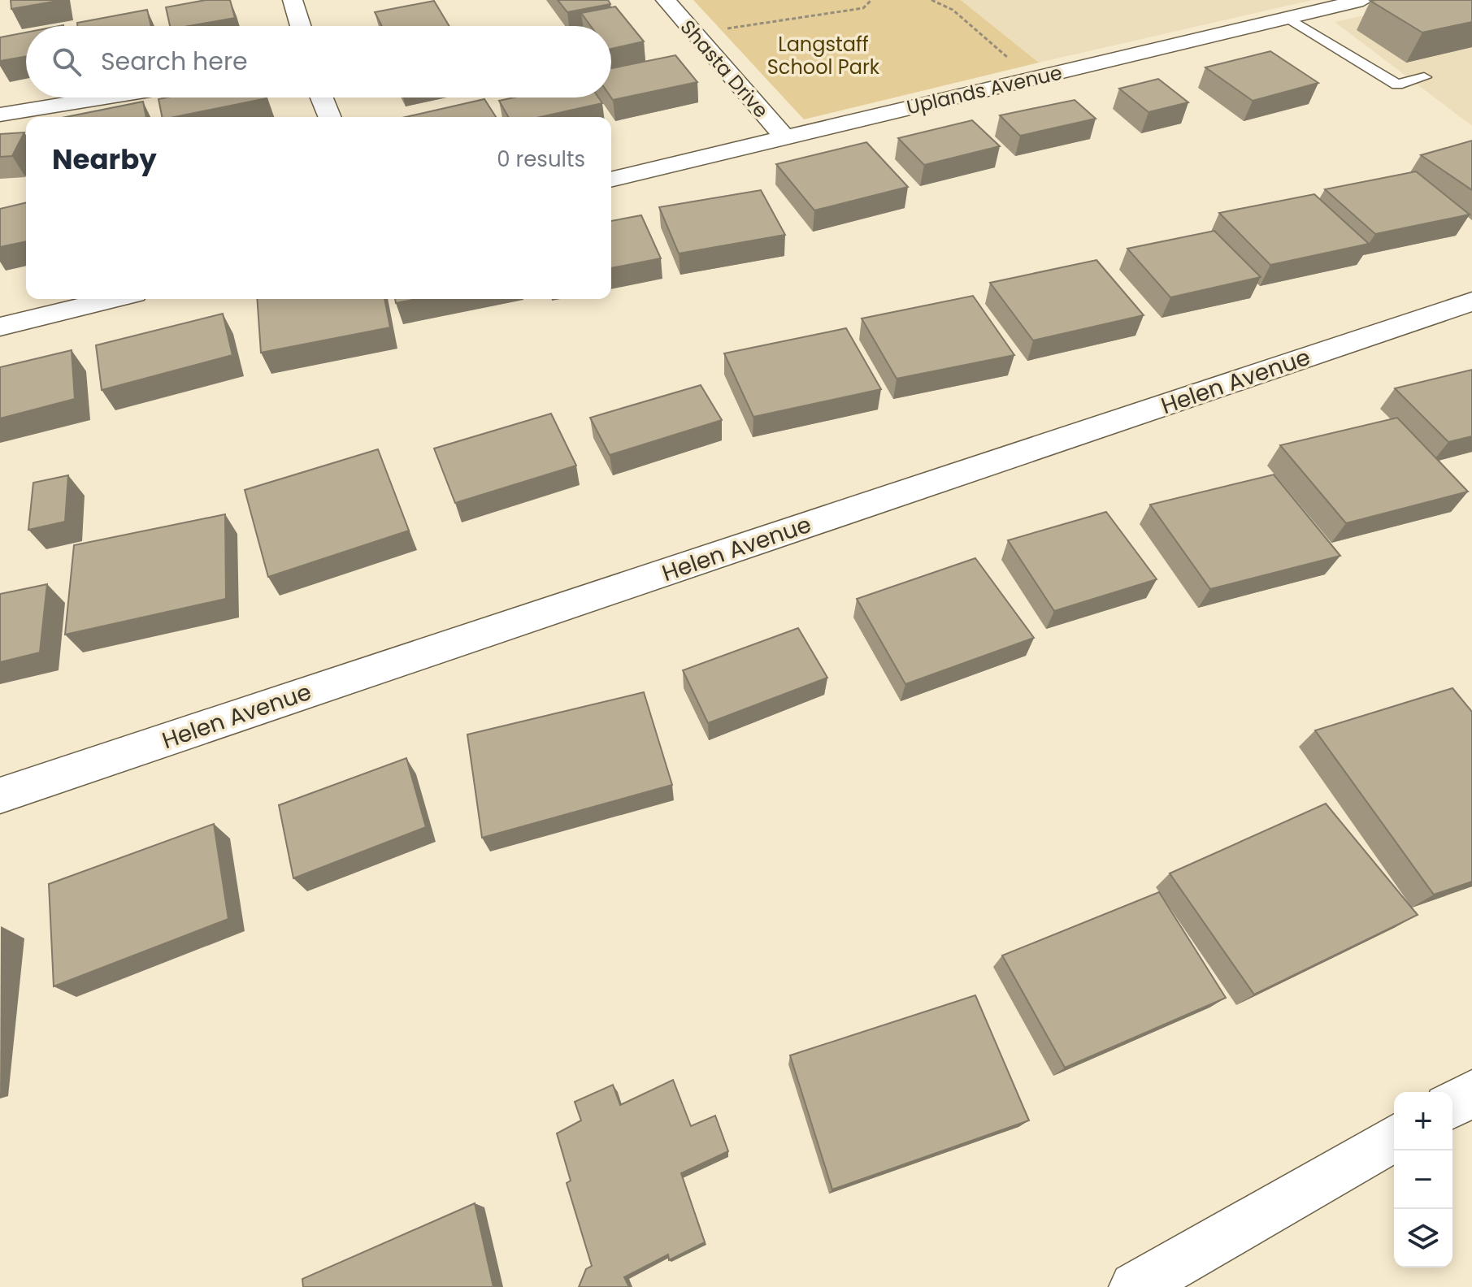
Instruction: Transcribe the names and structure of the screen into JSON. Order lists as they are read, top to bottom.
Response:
{
  "streets": {
    "street": ["Shasta Drive", "Uplands Avenue", "Helen Avenue"]
  },
  "crossings": [
    ["Shasta Drive", "Uplands Avenue"]
  ],
  "parks": ["Langstaff School Park"],
  "page": {
    "search": "Search here",
    "heading": ["Nearby", "0 results"],
    "map_buttons": ["+", "−"]
  }
}
